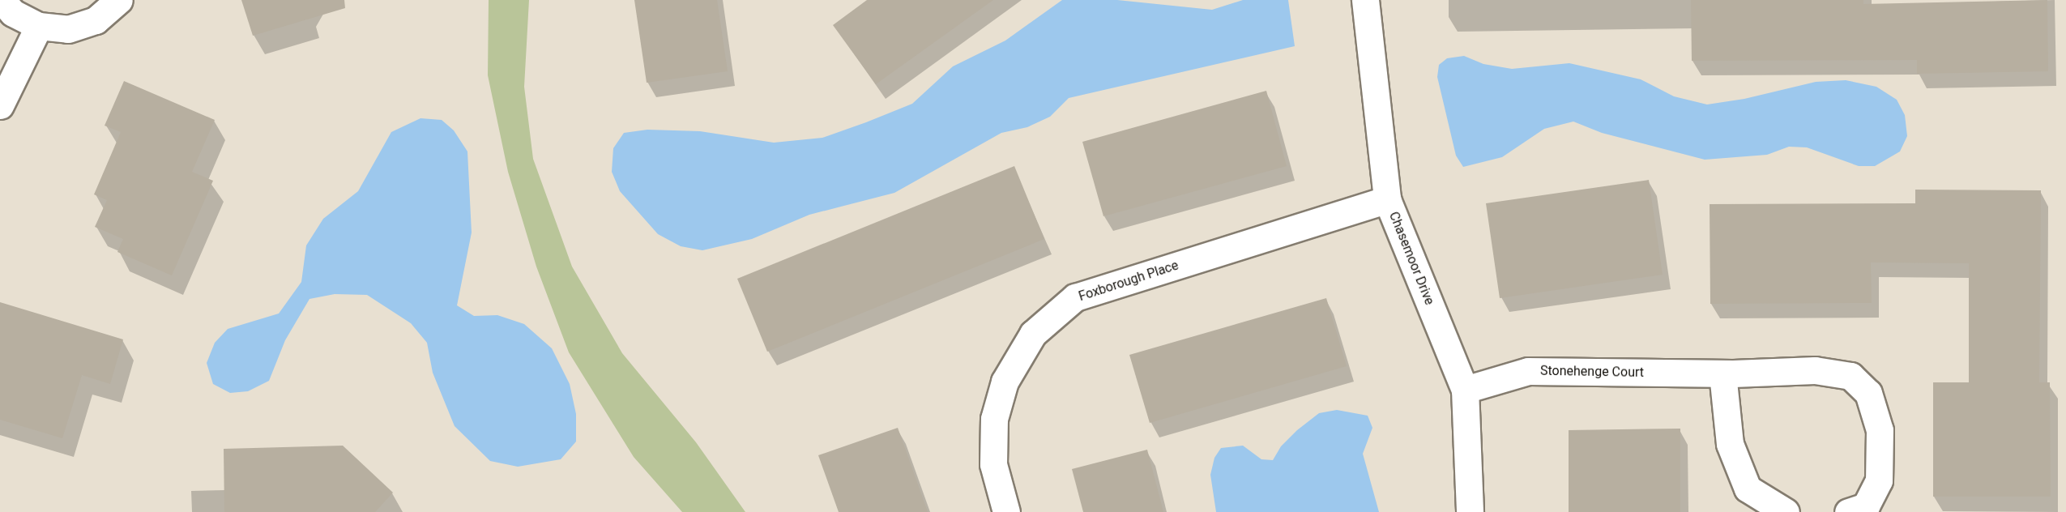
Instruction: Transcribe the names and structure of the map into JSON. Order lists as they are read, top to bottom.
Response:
{
  "streets": {
    "street": ["Chasemoor Drive", "Foxborough Place", "Stonehenge Court"]
  },
  "crossings": [
    ["Chasemoor Drive", "Foxborough Place"],
    ["Chasemoor Drive", "Stonehenge Court"]
  ]
}
